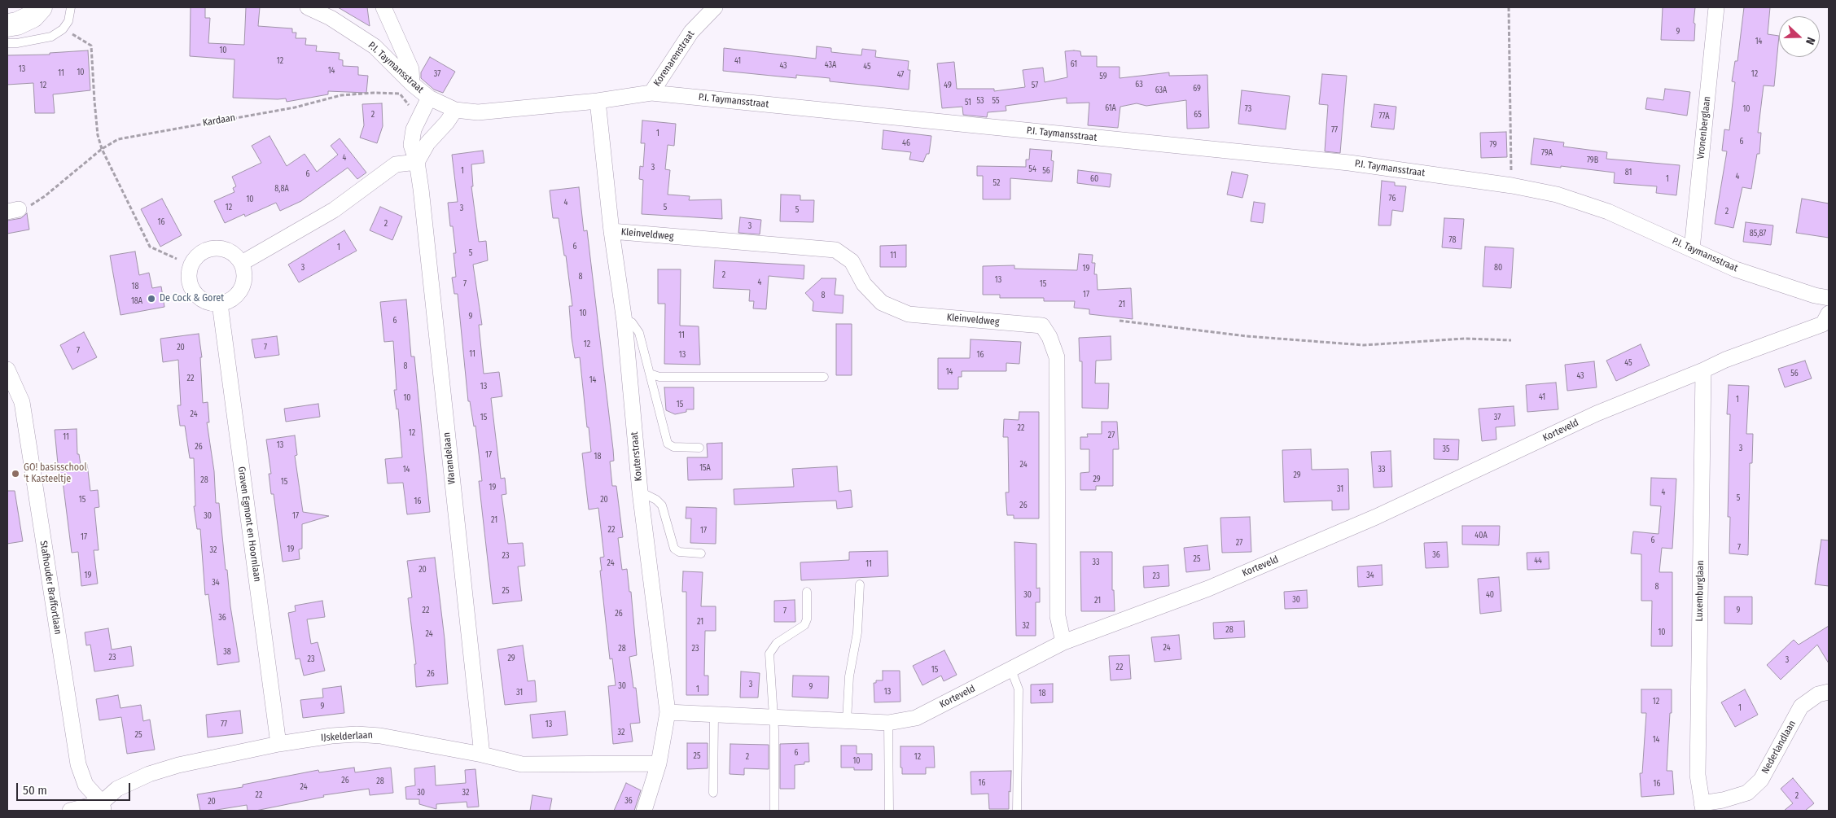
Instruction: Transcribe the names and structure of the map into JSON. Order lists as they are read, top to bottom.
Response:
{
  "streets": {
    "street": [
      "Korenarenstraat",
      "P.I. Taymansstraat",
      "Vronenberglaan",
      "Kleinveldweg",
      "Korteveld",
      "Kouterstraat",
      "Warandelaan",
      "Graven Egmont en Hoornlaan",
      "Stafhouder Braffortlaan",
      "Luxemburglaan",
      "IJskelderlaan",
      "Nederlandlaan"
    ],
    "path": ["Kardaan"]
  },
  "crossings": [
    ["Korenarenstraat", "P.I. Taymansstraat"],
    ["P.I. Taymansstraat", "Vronenberglaan"],
    ["P.I. Taymansstraat", "Kouterstraat"],
    ["P.I. Taymansstraat", "Warandelaan"],
    ["Kardaan", "Warandelaan"],
    ["Kleinveldweg", "Korteveld"],
    ["Kleinveldweg", "Kouterstraat"],
    ["Korteveld", "Kouterstraat"],
    ["Korteveld", "Luxemburglaan"],
    ["Kouterstraat", "IJskelderlaan"],
    ["Warandelaan", "IJskelderlaan"],
    ["Graven Egmont en Hoornlaan", "IJskelderlaan"],
    ["Stafhouder Braffortlaan", "IJskelderlaan"],
    ["Luxemburglaan", "Nederlandlaan"]
  ],
  "places": ["De Cock & Goret", "GO! basisschool 't Kasteeltje"],
  "house_numbers": [
    "9",
    "14",
    "10",
    "12",
    "41",
    "61",
    "43A",
    "43",
    "45",
    "13",
    "14",
    "10",
    "11",
    "37",
    "12",
    "47",
    "59",
    "63",
    "12",
    "49",
    "57",
    "69",
    "63A",
    "53",
    "55",
    "51",
    "61A",
    "73",
    "10",
    "2",
    "65",
    "77A",
    "77",
    "1",
    "6",
    "46",
    "79",
    "79A",
    "4",
    "79B",
    "3",
    "54",
    "1",
    "56",
    "81",
    "6",
    "4",
    "60",
    "1",
    "52",
    "8,8A",
    "76",
    "10",
    "4",
    "12",
    "5",
    "3",
    "5",
    "2",
    "16",
    "2",
    "3",
    "85,87",
    "78",
    "6",
    "1",
    "5",
    "11",
    "3",
    "80",
    "19",
    "2",
    "8",
    "13",
    "4",
    "7",
    "15",
    "18",
    "17",
    "8",
    "18A",
    "21",
    "10",
    "9",
    "6",
    "11",
    "12",
    "20",
    "7",
    "7",
    "11",
    "13",
    "16",
    "45",
    "8",
    "14",
    "56",
    "43",
    "22",
    "14",
    "13",
    "41",
    "10",
    "1",
    "15",
    "24",
    "15",
    "37",
    "22",
    "12",
    "27",
    "11",
    "13",
    "26",
    "3",
    "35",
    "17",
    "18",
    "24",
    "15A",
    "14",
    "33",
    "29",
    "29",
    "28",
    "15",
    "19",
    "31",
    "4",
    "5",
    "15",
    "20",
    "16",
    "26",
    "30",
    "17",
    "21",
    "22",
    "17",
    "40A",
    "17",
    "6",
    "27",
    "7",
    "19",
    "32",
    "36",
    "23",
    "25",
    "44",
    "33",
    "24",
    "11",
    "20",
    "19",
    "34",
    "23",
    "34",
    "8",
    "25",
    "30",
    "40",
    "30",
    "21",
    "22",
    "9",
    "7",
    "26",
    "36",
    "21",
    "32",
    "28",
    "10",
    "24",
    "24",
    "28",
    "23",
    "38",
    "23",
    "29",
    "23",
    "3",
    "22",
    "15",
    "26",
    "3",
    "30",
    "9",
    "1",
    "13",
    "31",
    "18",
    "12",
    "9",
    "1",
    "77",
    "13",
    "32",
    "25",
    "14",
    "6",
    "25",
    "2",
    "12",
    "10",
    "26",
    "28",
    "16",
    "16",
    "24",
    "30",
    "32",
    "22",
    "2",
    "36",
    "20"
  ],
  "scale_bar": "50 m",
  "north": "right"
}
